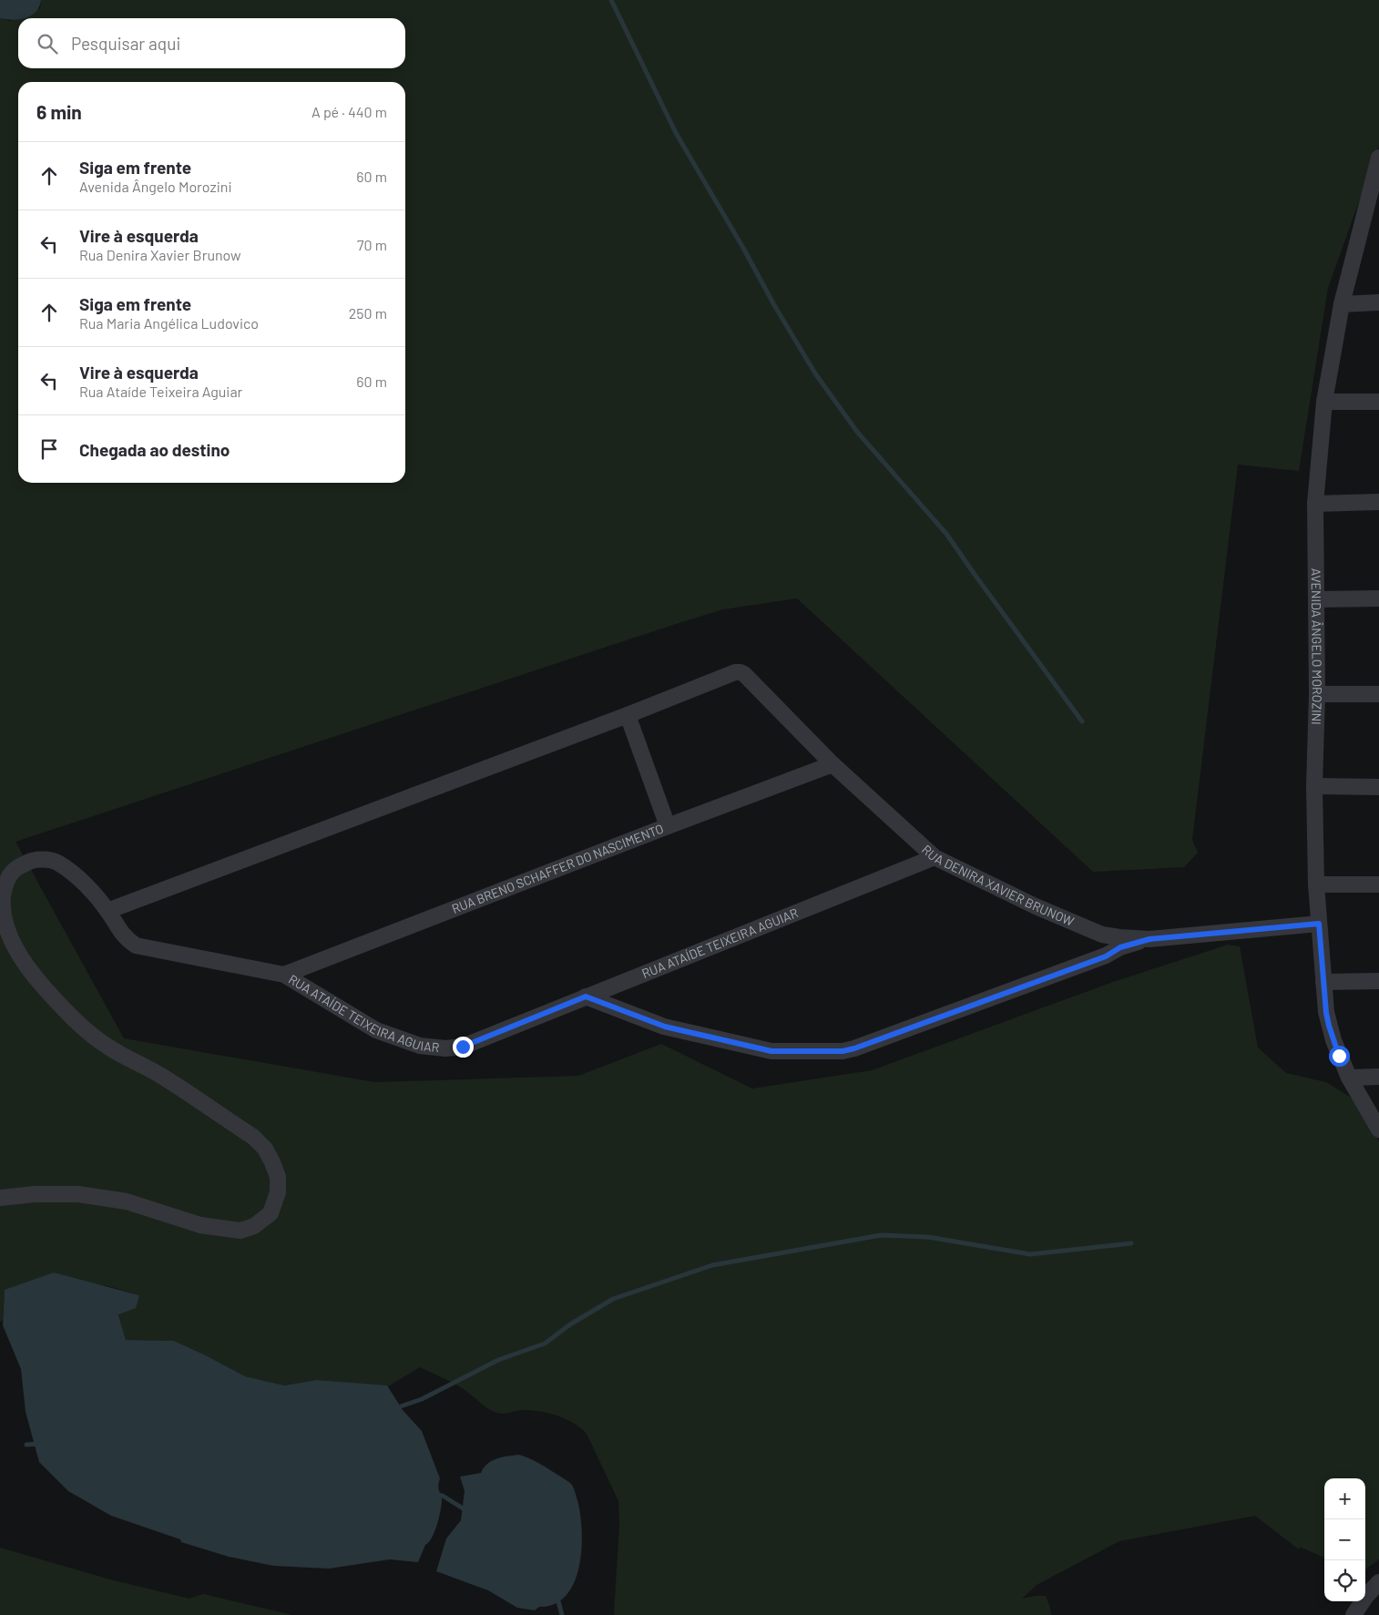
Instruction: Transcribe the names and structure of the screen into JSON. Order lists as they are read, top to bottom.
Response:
{
  "streets": {
    "street": [
      "AVENIDA ÂNGELO MOROZINI",
      "RUA BRENO SCHAFFER DO NASCIMENTO",
      "RUA DENIRA XAVIER BRUNOW",
      "RUA ATAÍDE TEIXEIRA AGUIAR"
    ]
  },
  "crossings": [
    ["AVENIDA ÂNGELO MOROZINI", "RUA DENIRA XAVIER BRUNOW"],
    ["RUA BRENO SCHAFFER DO NASCIMENTO", "RUA DENIRA XAVIER BRUNOW"],
    ["RUA BRENO SCHAFFER DO NASCIMENTO", "RUA ATAÍDE TEIXEIRA AGUIAR"],
    ["RUA DENIRA XAVIER BRUNOW", "RUA ATAÍDE TEIXEIRA AGUIAR"]
  ],
  "page": {
    "search": "Pesquisar aqui",
    "heading": ["6 min", "A pé · 440 m"],
    "list": [
      ["Siga em frente", "Avenida Ângelo Morozini", "60 m"],
      ["Vire à esquerda", "Rua Denira Xavier Brunow", "70 m"],
      ["Siga em frente", "Rua Maria Angélica Ludovico", "250 m"],
      ["Vire à esquerda", "Rua Ataíde Teixeira Aguiar", "60 m"],
      "Chegada ao destino"
    ],
    "map_buttons": ["+", "−"]
  }
}
